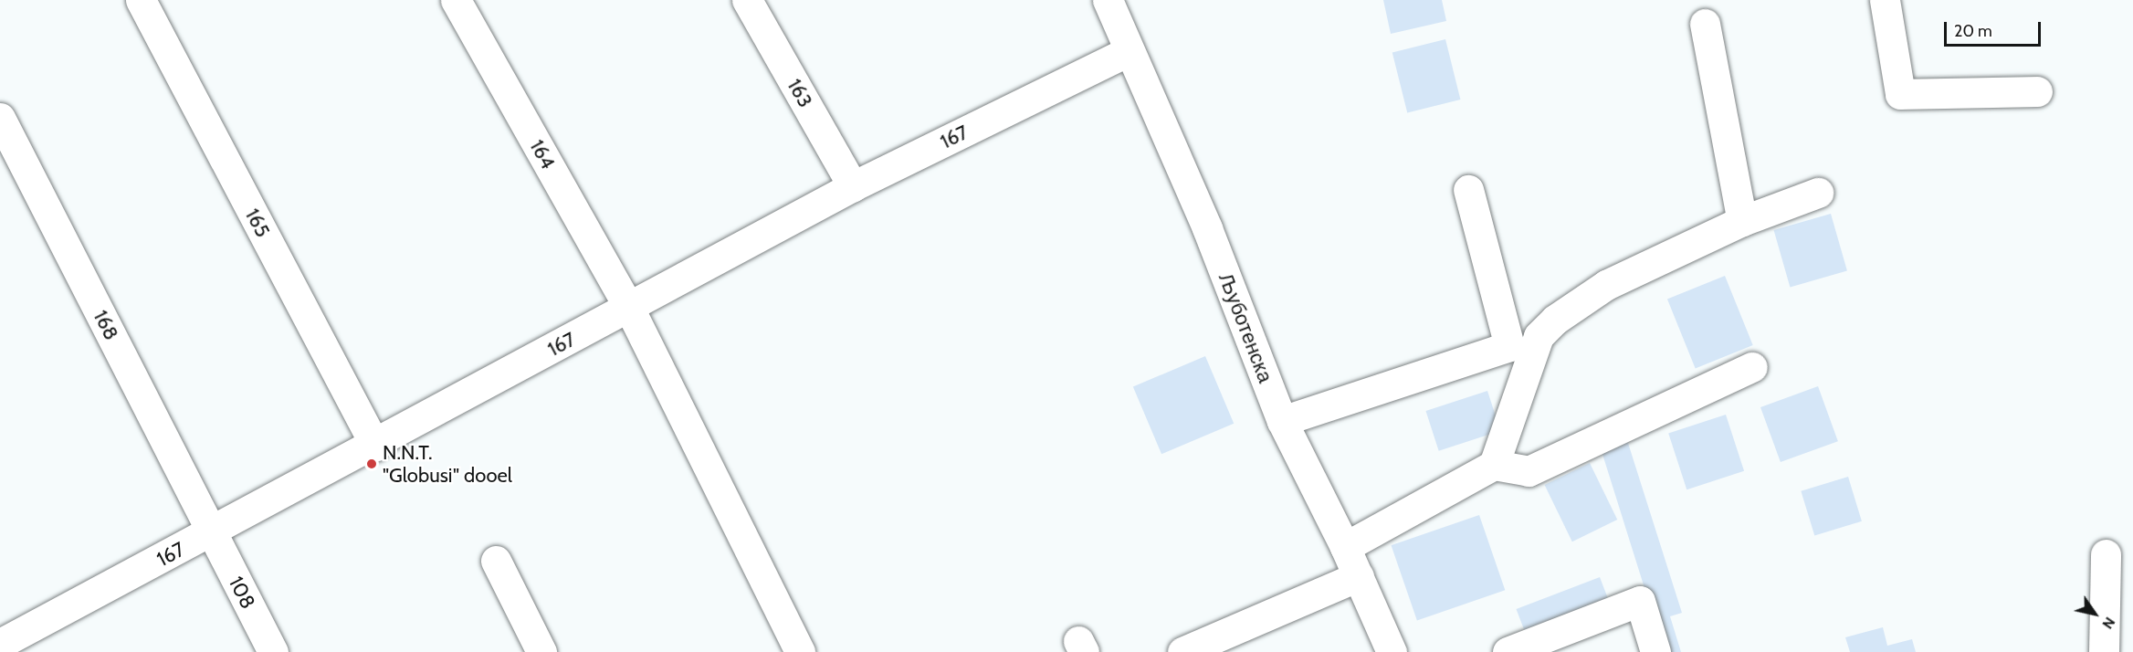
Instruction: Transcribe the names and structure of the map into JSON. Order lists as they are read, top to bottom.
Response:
{
  "streets": {
    "street": [
      "163",
      "167",
      "164",
      "165",
      "168",
      "Љуботенска",
      "108"
    ]
  },
  "crossings": [
    ["163", "167"],
    ["167", "164"],
    ["167", "165"],
    ["167", "168"],
    ["167", "Љуботенска"],
    ["167", "108"],
    ["168", "108"]
  ],
  "places": ["N.N.T. \"Globusi\" dooel"],
  "scale_bar": "20 m",
  "north": "bottom right"
}
